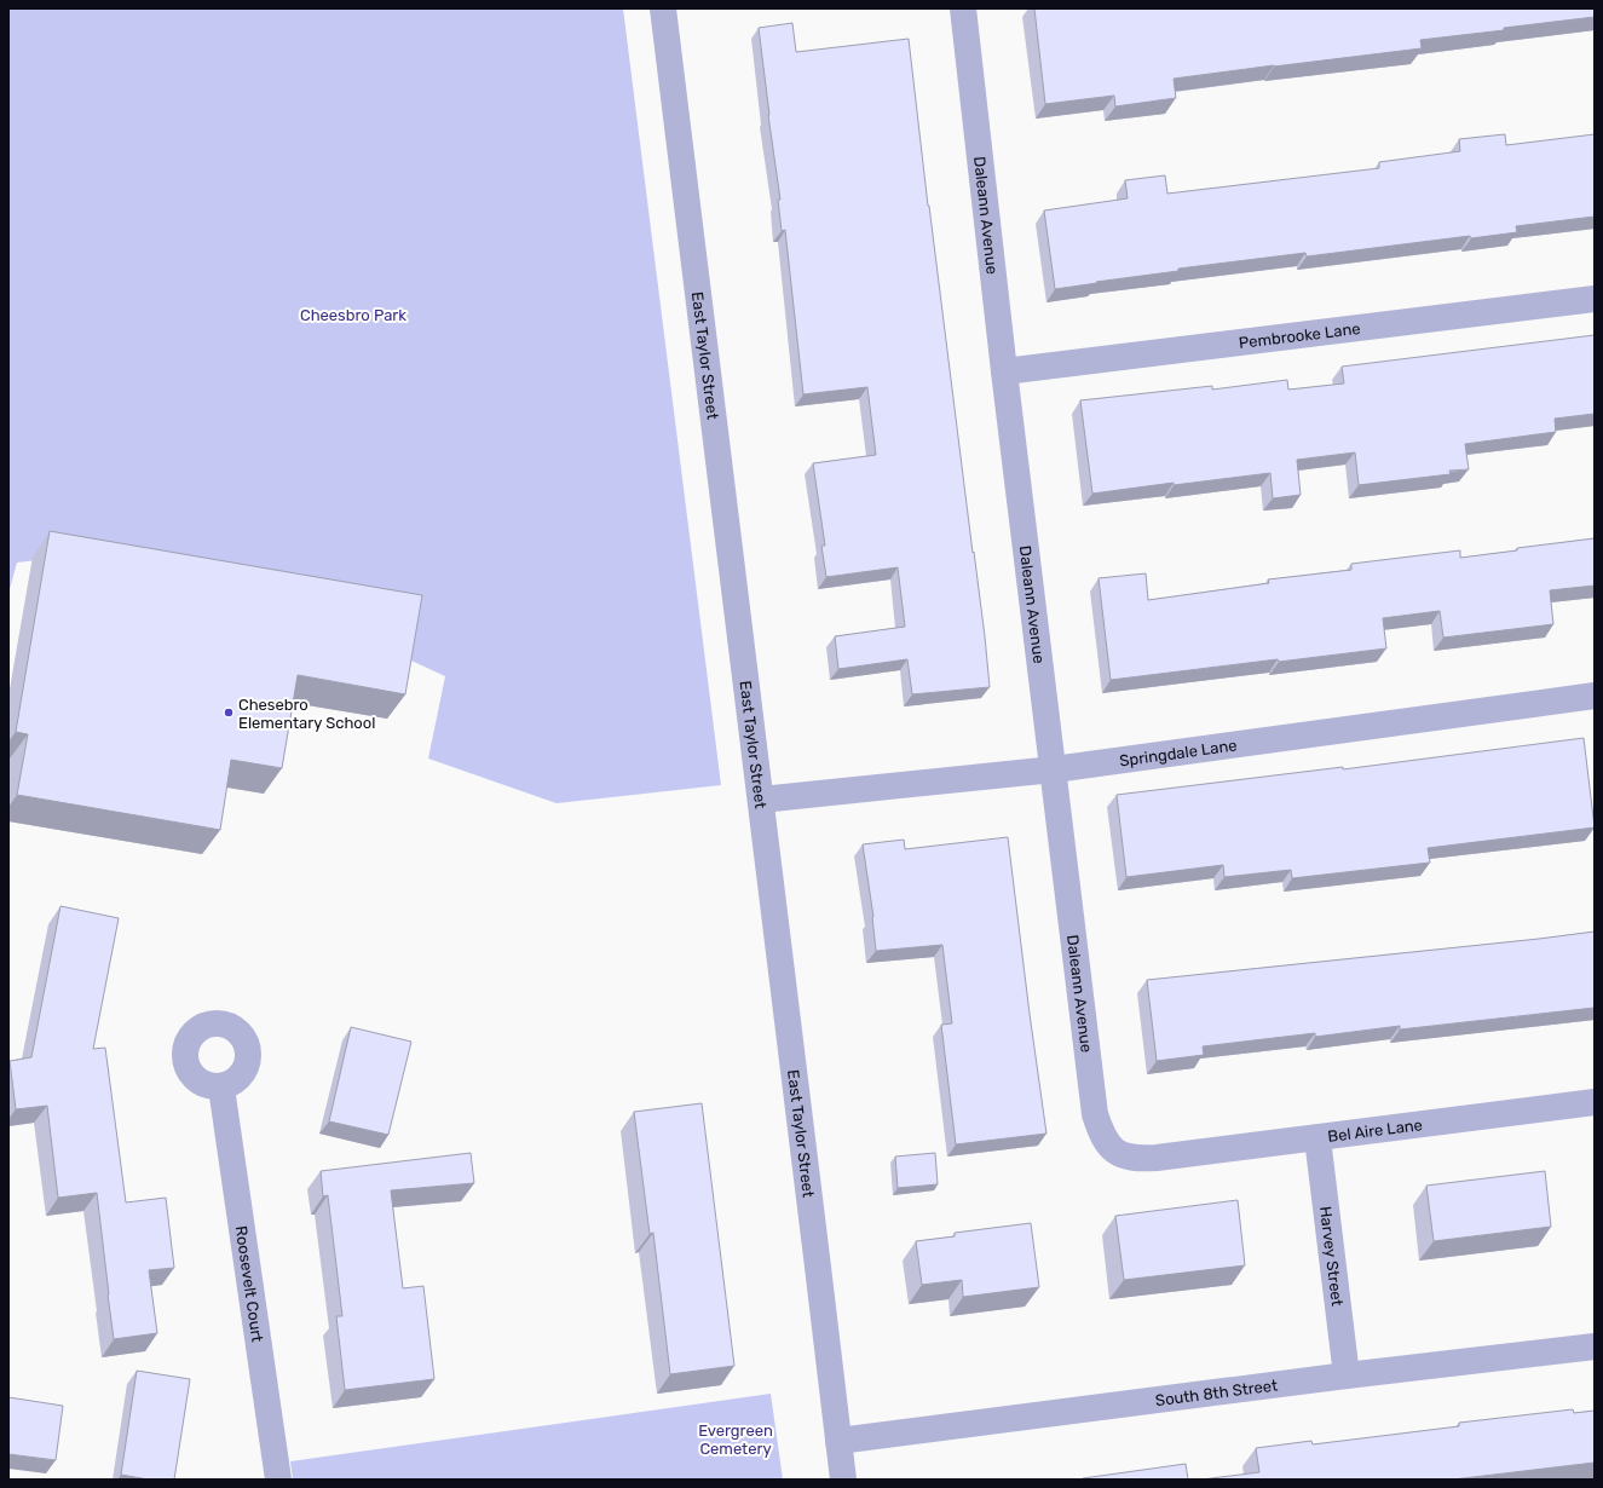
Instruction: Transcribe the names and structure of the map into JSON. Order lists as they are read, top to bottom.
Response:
{
  "streets": {
    "street": [
      "Daleann Avenue",
      "Pembrooke Lane",
      "East Taylor Street",
      "Springdale Lane",
      "Bel Aire Lane",
      "Harvey Street",
      "Roosevelt Court",
      "South 8th Street"
    ]
  },
  "crossings": [
    ["Daleann Avenue", "Pembrooke Lane"],
    ["Daleann Avenue", "Springdale Lane"],
    ["Daleann Avenue", "Bel Aire Lane"],
    ["East Taylor Street", "Springdale Lane"],
    ["East Taylor Street", "South 8th Street"],
    ["Bel Aire Lane", "Harvey Street"],
    ["Harvey Street", "South 8th Street"]
  ],
  "parks": ["Cheesbro Park", "Evergreen Cemetery"],
  "places": ["Chesebro Elementary School"]
}
